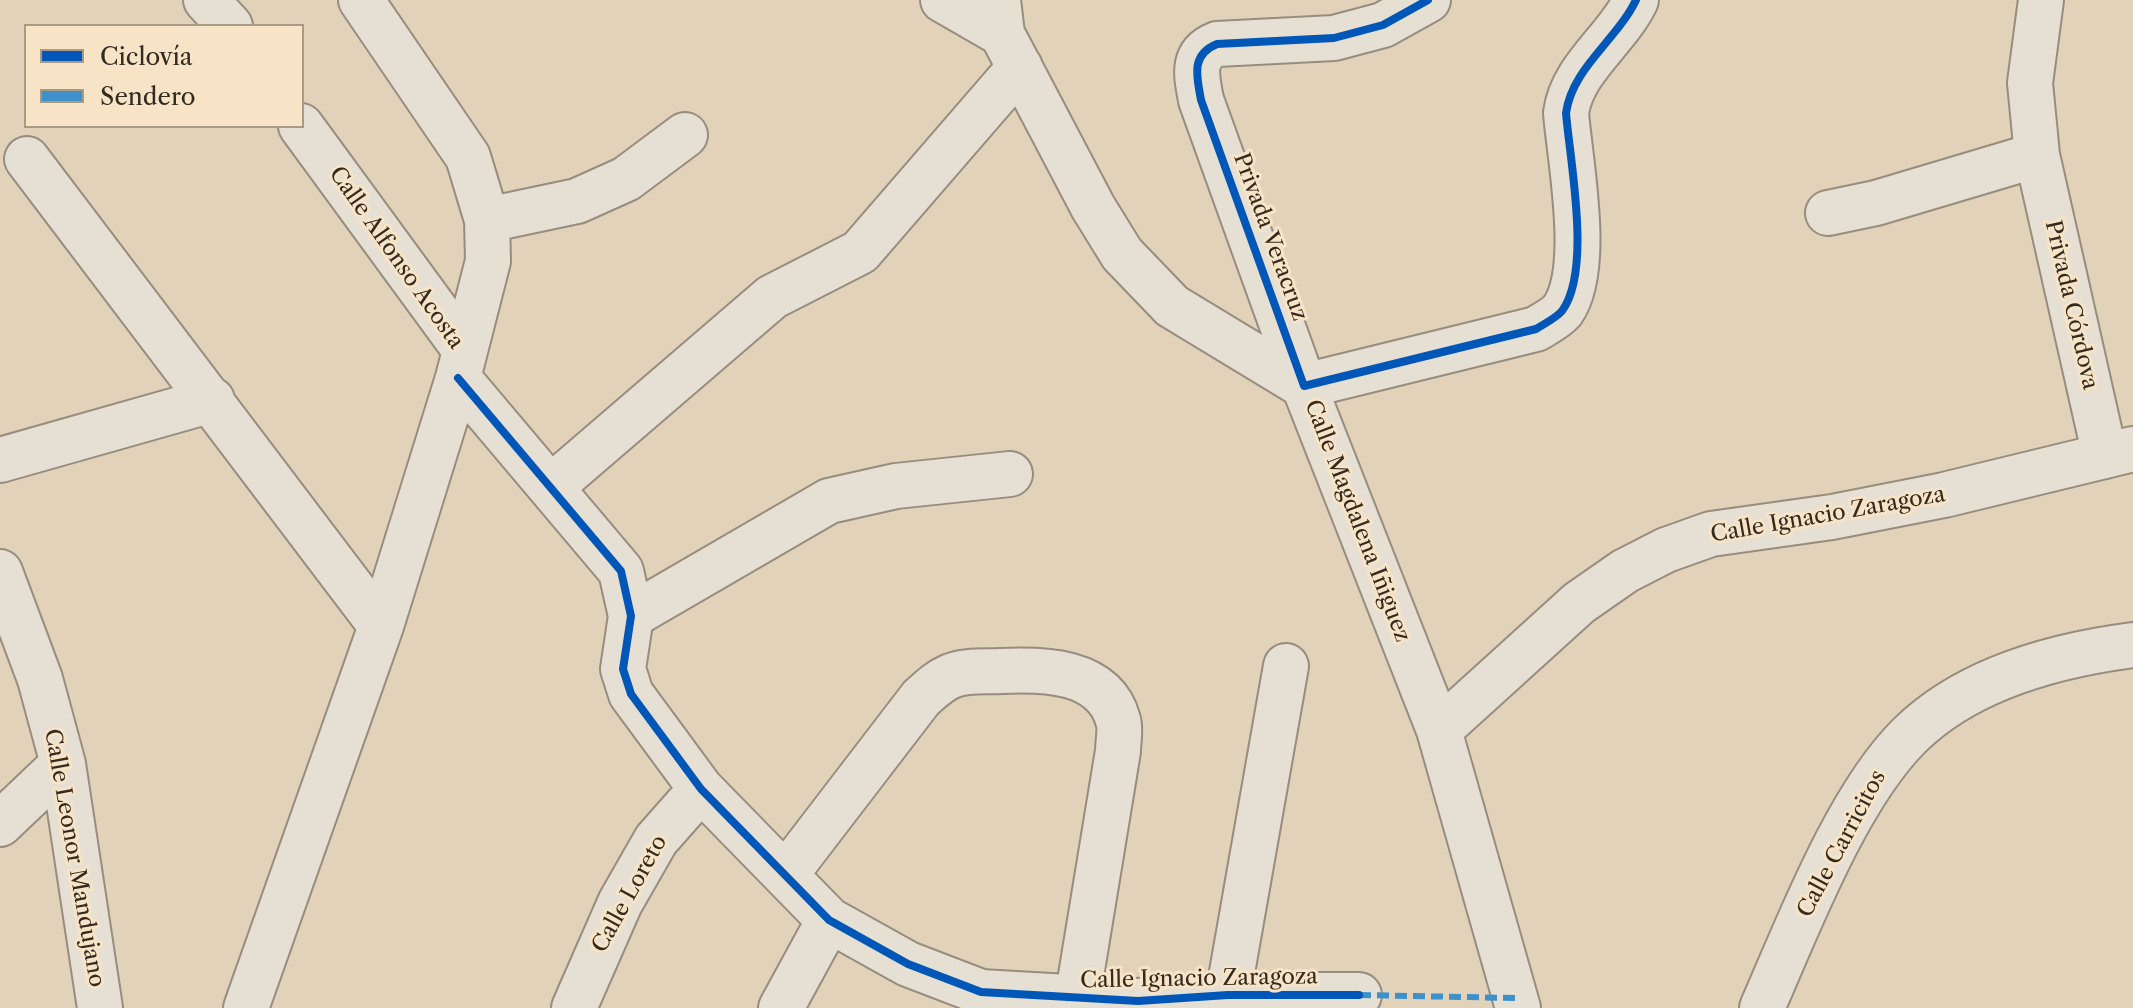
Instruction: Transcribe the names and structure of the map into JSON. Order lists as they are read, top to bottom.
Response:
{
  "streets": {
    "street": [
      "Privada Veracruz",
      "Calle Alfonso Acosta",
      "Privada Córdova",
      "Calle Ignacio Zaragoza",
      "Calle Magdalena Iñiguez",
      "Calle Carricitos",
      "Calle Leonor Mandujano",
      "Calle Loreto"
    ]
  },
  "crossings": [
    ["Privada Veracruz", "Calle Magdalena Iñiguez"],
    ["Privada Córdova", "Calle Ignacio Zaragoza"],
    ["Calle Ignacio Zaragoza", "Calle Magdalena Iñiguez"],
    ["Calle Ignacio Zaragoza", "Calle Loreto"]
  ],
  "legend": ["Ciclovía", "Sendero"]
}
